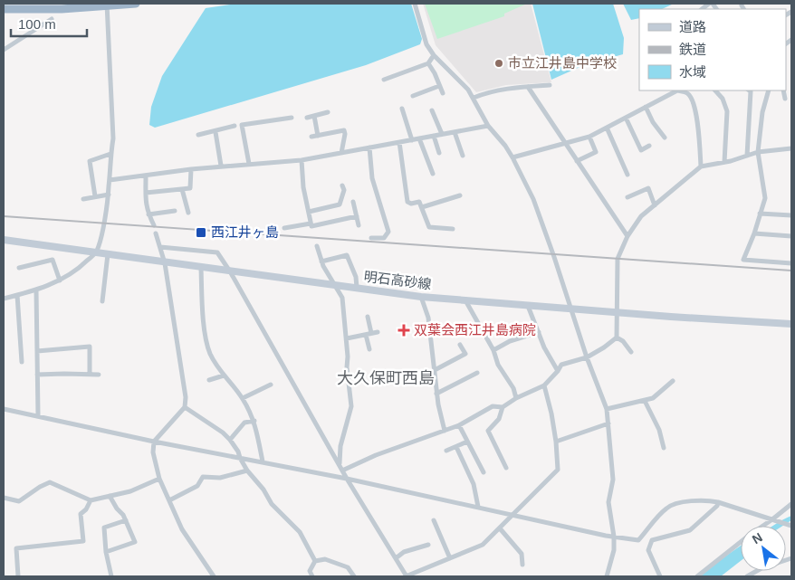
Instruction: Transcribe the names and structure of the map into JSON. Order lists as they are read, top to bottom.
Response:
{
  "streets": {
    "main road": ["明石高砂線"]
  },
  "districts": ["大久保町西島"],
  "places": {
    "other": ["市立江井島中学校"],
    "transit": ["西江井ヶ島"],
    "health": ["双葉会西江井島病院"]
  },
  "legend": ["道路", "鉄道", "水域"],
  "scale_bar": "100 m",
  "north": "top left"
}
